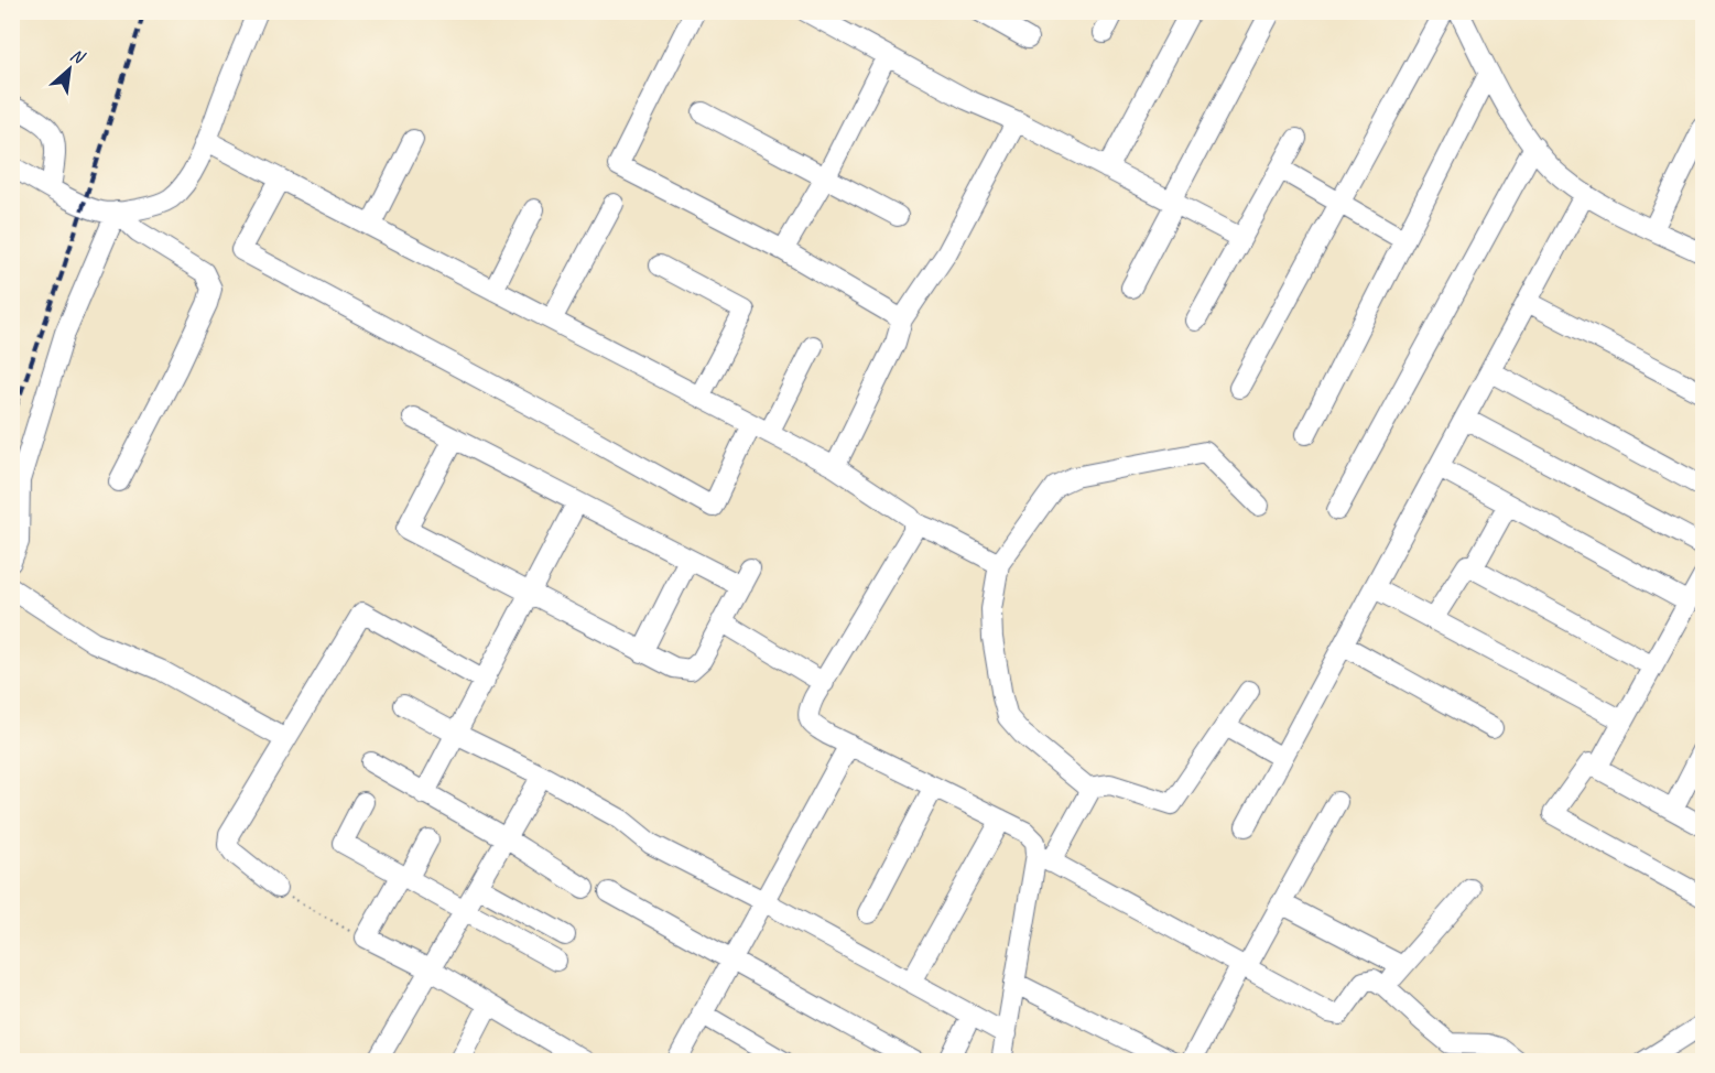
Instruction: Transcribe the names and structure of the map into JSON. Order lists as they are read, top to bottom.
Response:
{
  "north": "top right"
}
